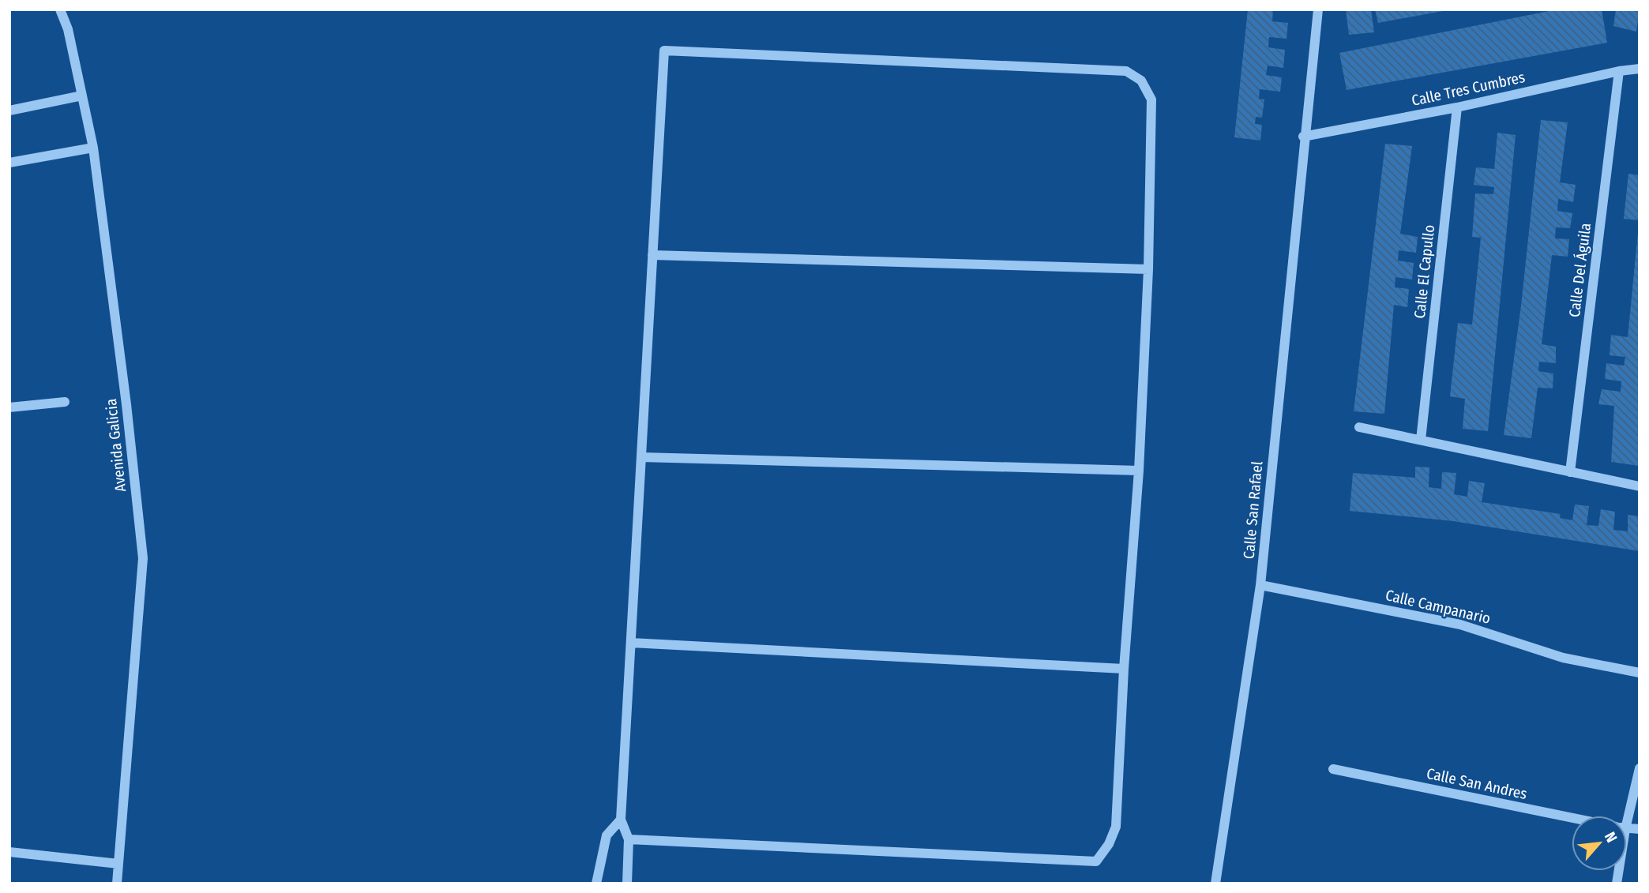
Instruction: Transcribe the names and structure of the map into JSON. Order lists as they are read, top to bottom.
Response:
{
  "streets": {
    "street": [
      "Calle Tres Cumbres",
      "Calle Del Águila",
      "Calle El Capullo",
      "Avenida Galicia",
      "Calle San Rafael",
      "Calle Campanario",
      "Calle San Andres"
    ]
  },
  "crossings": [
    ["Calle Tres Cumbres", "Calle Del Águila"],
    ["Calle Tres Cumbres", "Calle El Capullo"],
    ["Calle Tres Cumbres", "Calle San Rafael"],
    ["Calle San Rafael", "Calle Campanario"]
  ],
  "north": "top right"
}
